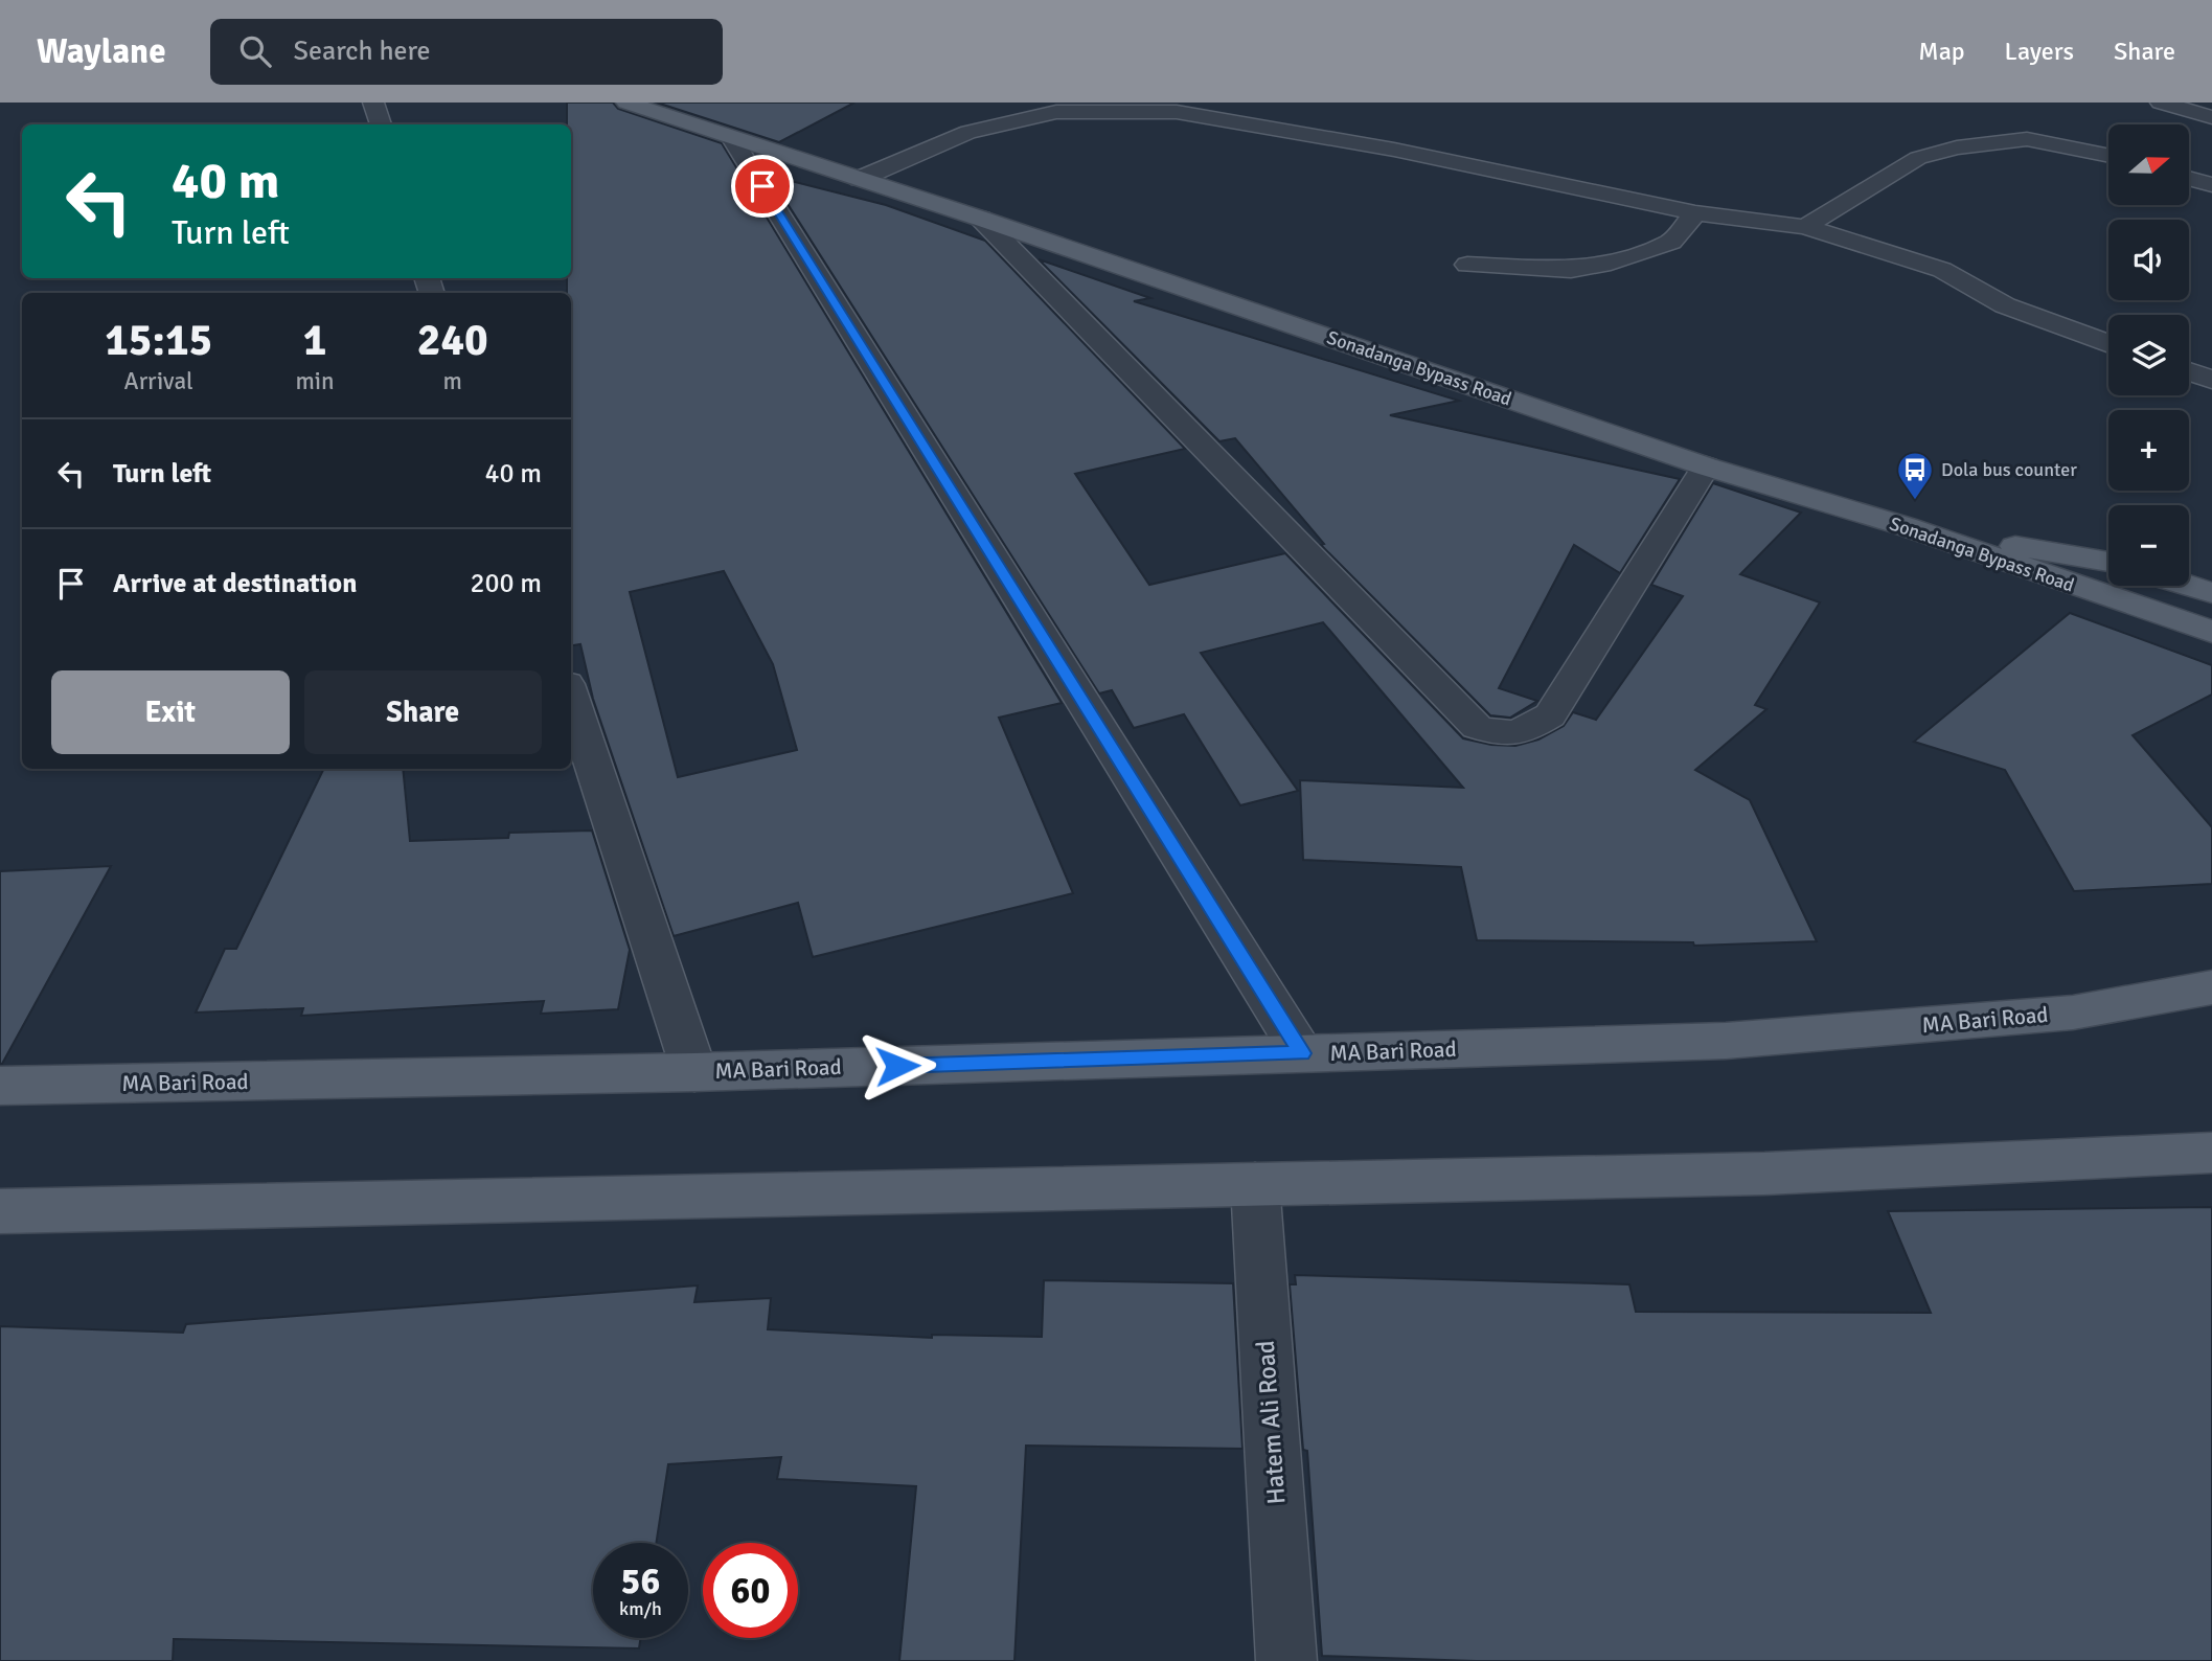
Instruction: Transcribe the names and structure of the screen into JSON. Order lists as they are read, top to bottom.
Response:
{
  "streets": {
    "main road": ["Sonadanga Bypass Road", "MA Bari Road"],
    "street": ["Hatem Ali Road"]
  },
  "places": {
    "bus stop": ["Dola bus counter"]
  },
  "north": "right",
  "page": {
    "header": "Waylane",
    "search": "Search here",
    "nav": ["Map", "Layers", "Share"],
    "map_buttons": ["+", "−"],
    "turn": ["40 m", "Turn left"],
    "eta": [
      "15:15",
      "Arrival",
      "1",
      "min",
      "240",
      "m"
    ],
    "list": [
      {
        "name": "Turn left",
        "value": "40 m"
      },
      {
        "name": "Arrive at destination",
        "value": "200 m"
      }
    ],
    "buttons": ["Exit", "Share"],
    "speed": "56 km/h",
    "limit": "60"
  }
}
